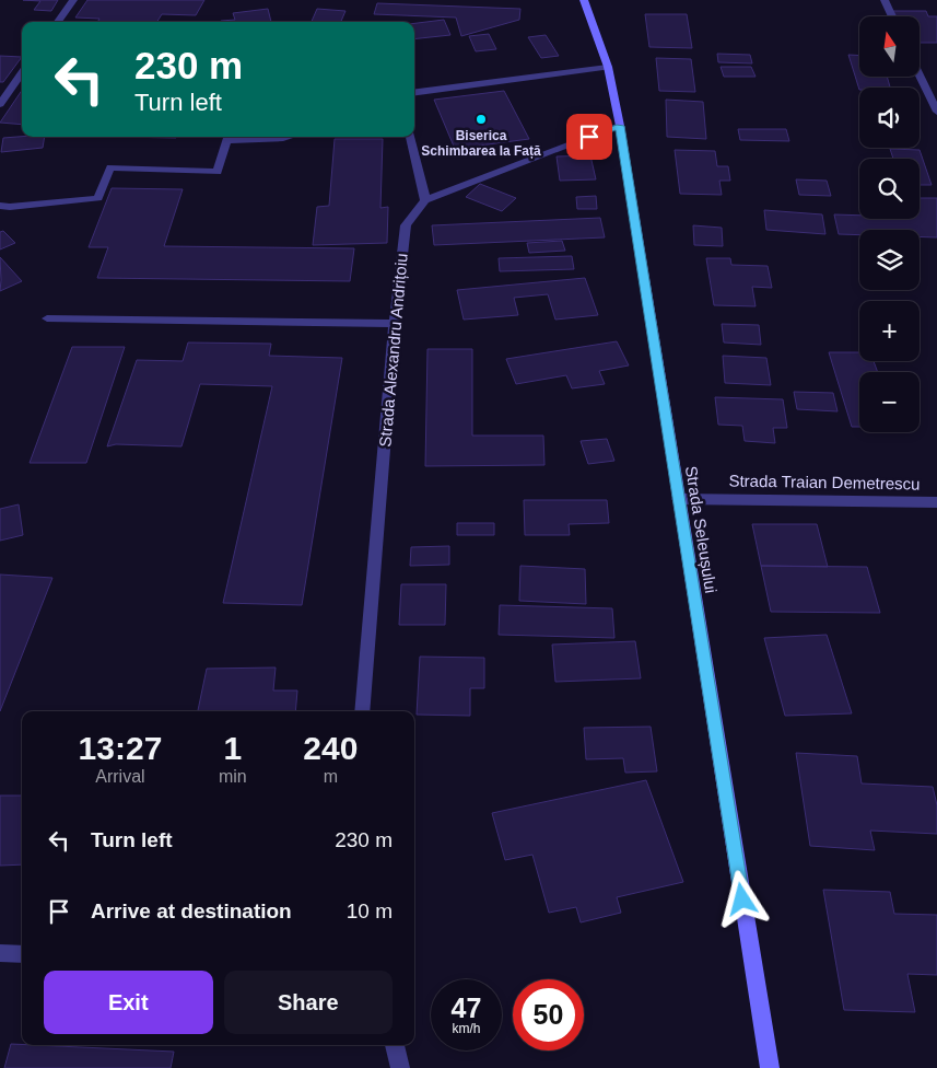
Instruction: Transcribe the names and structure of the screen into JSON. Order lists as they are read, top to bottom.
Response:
{
  "streets": {
    "main road": ["Strada Seleușului"],
    "street": ["Strada Alexandru Andrițoiu", "Strada Traian Demetrescu"]
  },
  "crossings": [
    ["Strada Traian Demetrescu", "Strada Seleușului"]
  ],
  "places": ["Biserica Schimbarea la Față"],
  "north": "top",
  "page": {
    "map_buttons": ["+", "−"],
    "turn": ["230 m", "Turn left"],
    "eta": [
      "13:27",
      "Arrival",
      "1",
      "min",
      "240",
      "m"
    ],
    "list": [
      {
        "name": "Turn left",
        "value": "230 m"
      },
      {
        "name": "Arrive at destination",
        "value": "10 m"
      }
    ],
    "buttons": ["Exit", "Share"],
    "speed": "47 km/h",
    "limit": "50"
  }
}
